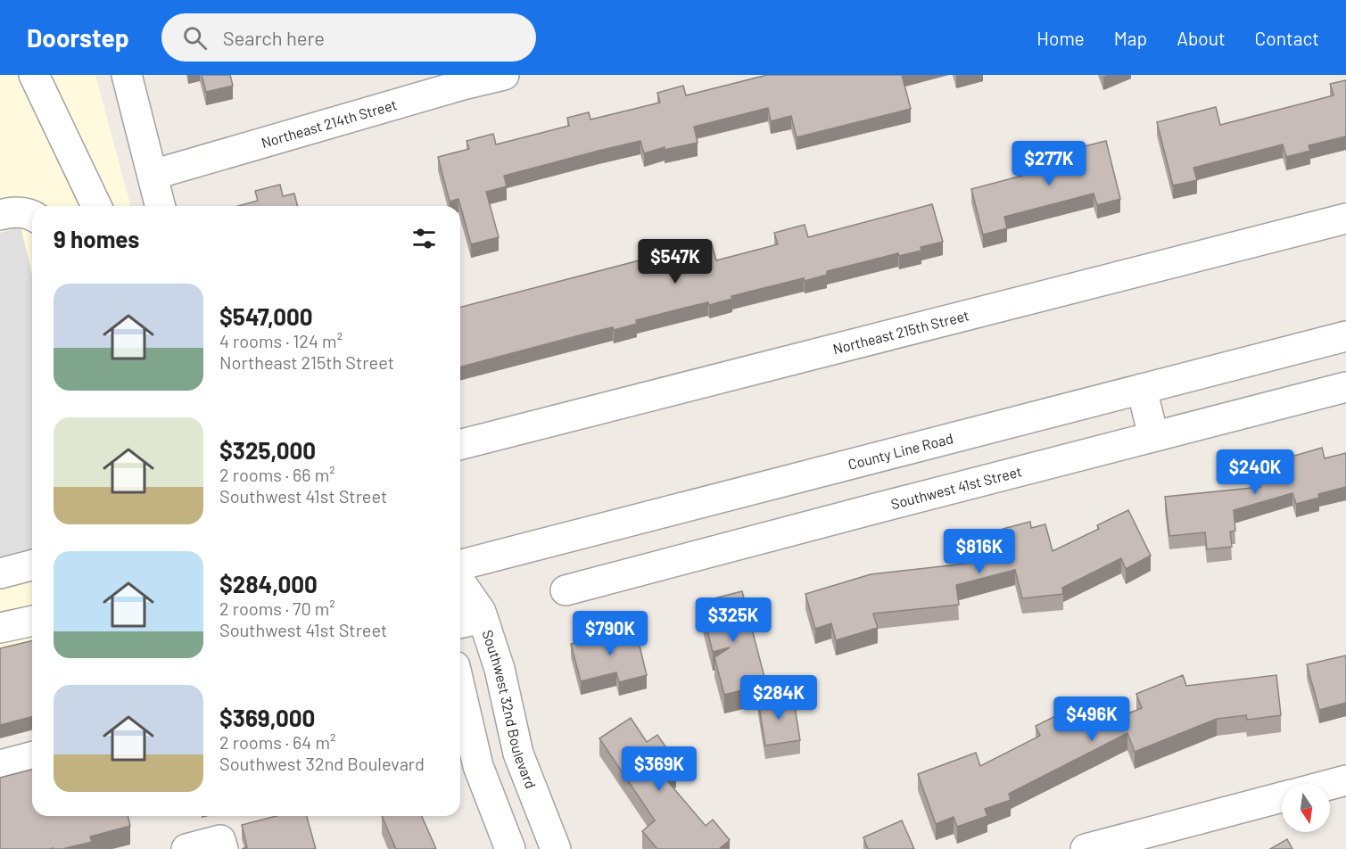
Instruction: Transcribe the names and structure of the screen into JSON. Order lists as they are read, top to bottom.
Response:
{
  "streets": {
    "street": [
      "Northeast 214th Street",
      "Northeast 215th Street",
      "County Line Road",
      "Southwest 41st Street",
      "Southwest 32nd Boulevard"
    ]
  },
  "north": "bottom",
  "page": {
    "header": "Doorstep",
    "search": "Search here",
    "nav": [
      "Home",
      "Map",
      "About",
      "Contact"
    ],
    "price": [
      "$277K",
      "$547K",
      "$240K",
      "$816K",
      "$325K",
      "$790K",
      "$284K",
      "$496K",
      "$369K"
    ],
    "heading": "9 homes",
    "list": [
      {
        "name": "$547,000",
        "note": "4 rooms · 124 m² · Northeast 215th Street"
      },
      {
        "name": "$325,000",
        "note": "2 rooms · 66 m² · Southwest 41st Street"
      },
      {
        "name": "$284,000",
        "note": "2 rooms · 70 m² · Southwest 41st Street"
      },
      {
        "name": "$369,000",
        "note": "2 rooms · 64 m² · Southwest 32nd Boulevard"
      }
    ]
  }
}
